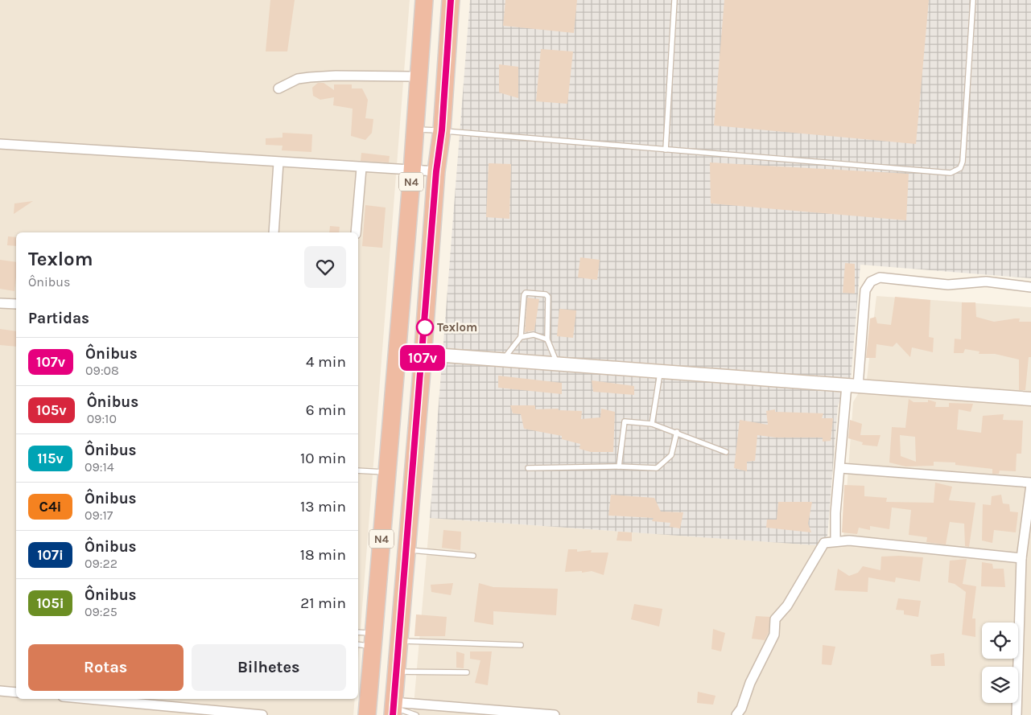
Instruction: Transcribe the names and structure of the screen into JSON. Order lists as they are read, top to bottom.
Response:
{
  "streets": {
    "highway": ["N4"]
  },
  "places": ["Texlom"],
  "lines": ["bus line 107v"],
  "page": {
    "on_map": "107v",
    "heading": [
      ["Texlom", "Ônibus"],
      "Partidas"
    ],
    "list": [
      {
        "mark": "107v",
        "name": "Ônibus",
        "note": "09:08",
        "value": "4 min"
      },
      {
        "mark": "105v",
        "name": "Ônibus",
        "note": "09:10",
        "value": "6 min"
      },
      {
        "mark": "115v",
        "name": "Ônibus",
        "note": "09:14",
        "value": "10 min"
      },
      {
        "mark": "C4i",
        "name": "Ônibus",
        "note": "09:17",
        "value": "13 min"
      },
      {
        "mark": "107i",
        "name": "Ônibus",
        "note": "09:22",
        "value": "18 min"
      },
      {
        "mark": "105i",
        "name": "Ônibus",
        "note": "09:25",
        "value": "21 min"
      }
    ],
    "buttons": ["Rotas", "Bilhetes"]
  }
}
